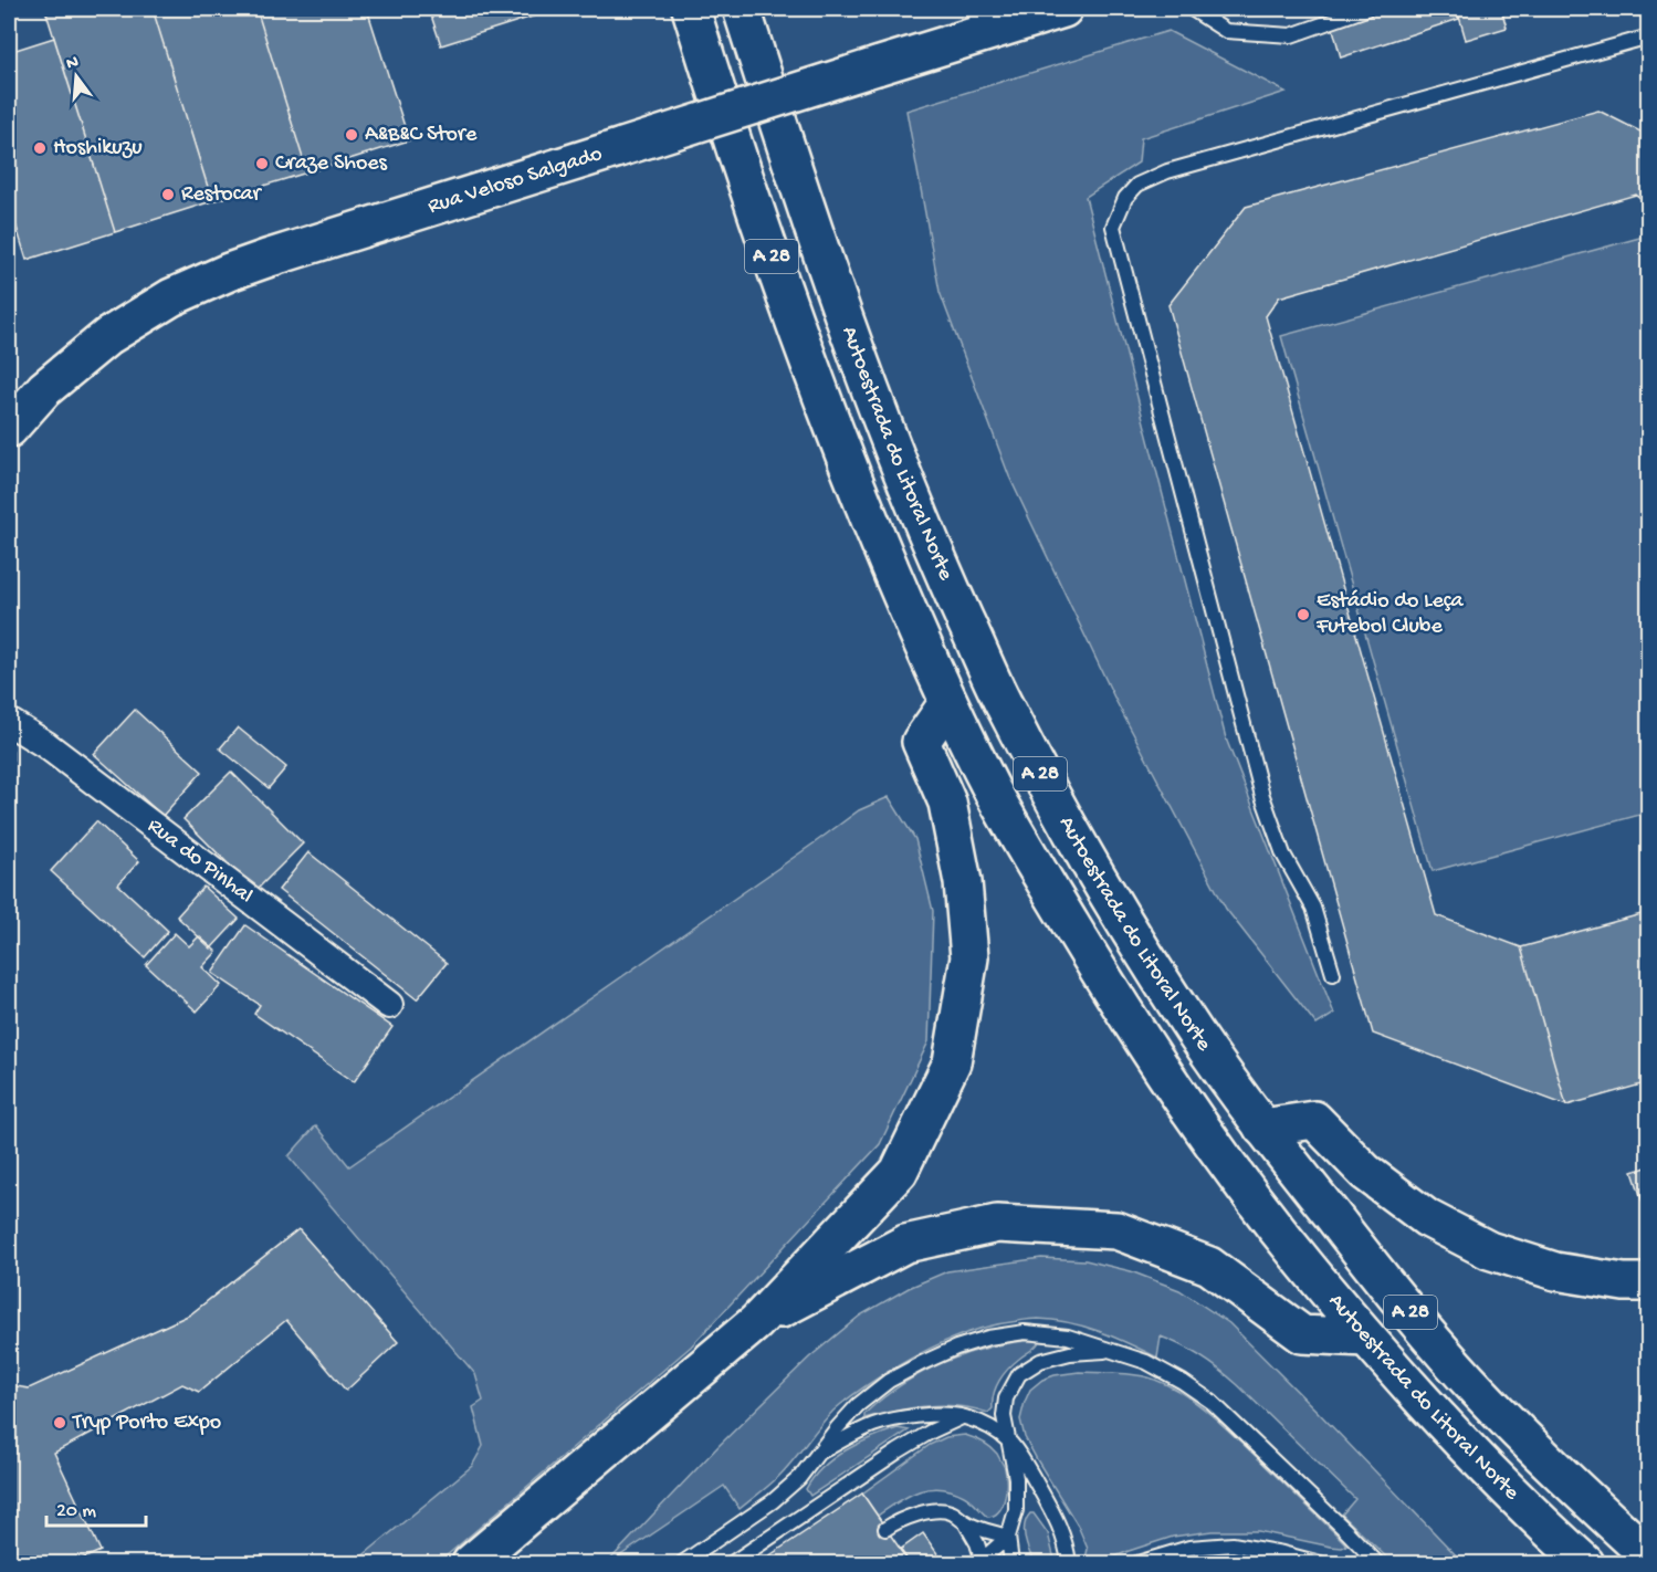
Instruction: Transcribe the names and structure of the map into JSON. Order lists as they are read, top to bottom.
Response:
{
  "streets": {
    "main road": ["Rua Veloso Salgado", "A 28", "Autoestrada do Litoral Norte"],
    "street": ["Rua do Pinhal"]
  },
  "places": [
    "A&B&C Store",
    "Hoshikuzu",
    "Craze Shoes",
    "Restocar",
    "Estádio do Leça Futebol Clube",
    "Tryp Porto Expo"
  ],
  "scale_bar": "20 m",
  "north": "top"
}
